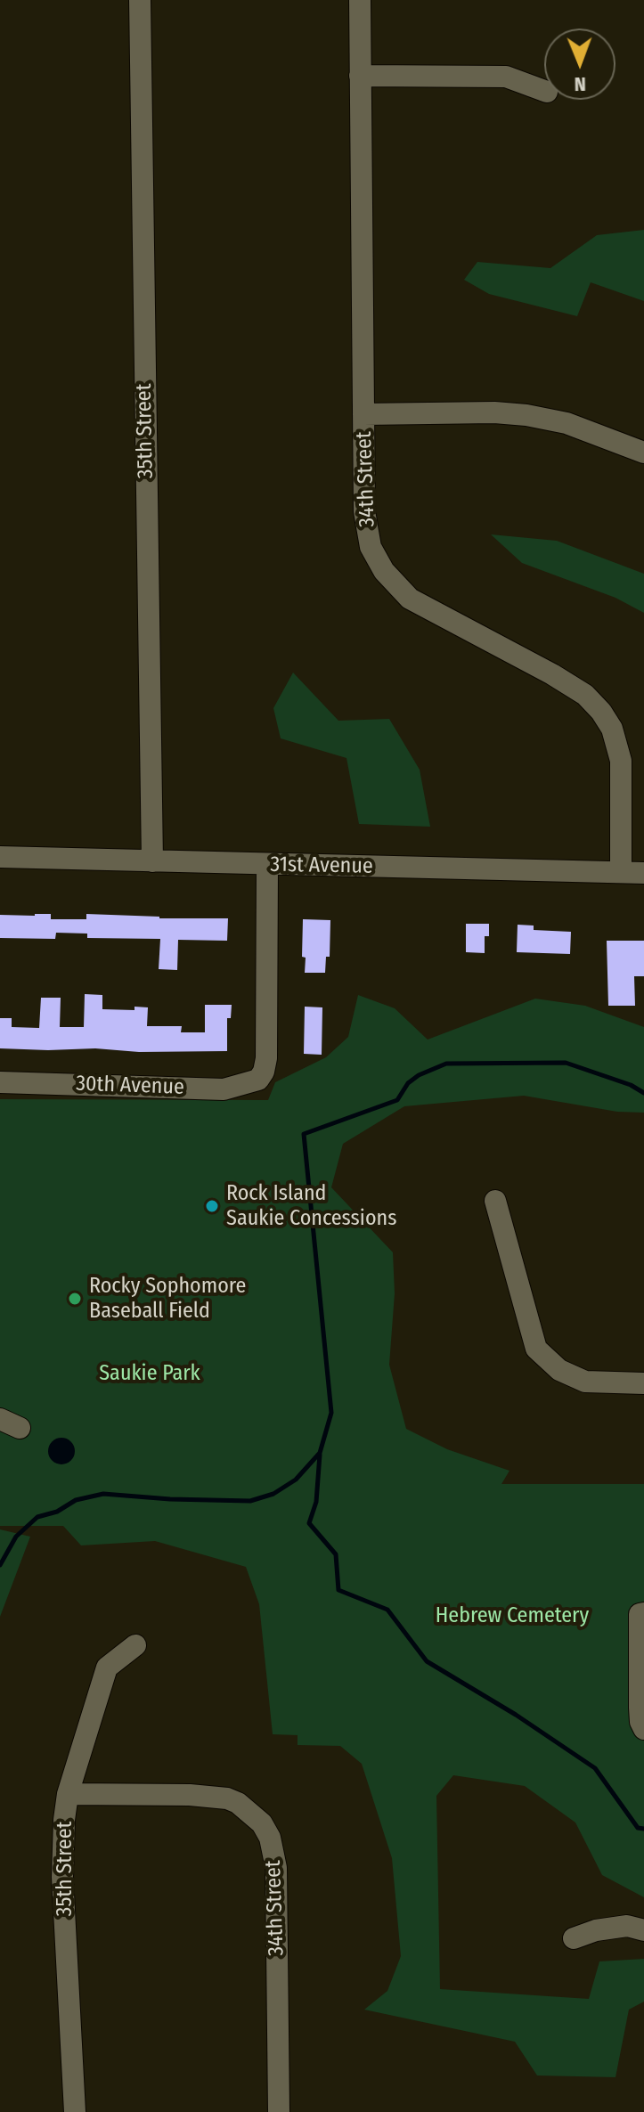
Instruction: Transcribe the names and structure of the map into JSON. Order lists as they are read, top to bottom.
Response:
{
  "streets": {
    "street": [
      "35th Street",
      "34th Street",
      "31st Avenue",
      "30th Avenue"
    ]
  },
  "crossings": [
    ["35th Street", "34th Street"],
    ["35th Street", "31st Avenue"],
    ["34th Street", "31st Avenue"],
    ["31st Avenue", "30th Avenue"]
  ],
  "parks": ["Saukie Park", "Hebrew Cemetery"],
  "places": ["Rock Island Saukie Concessions", "Rocky Sophomore Baseball Field"],
  "north": "bottom"
}
